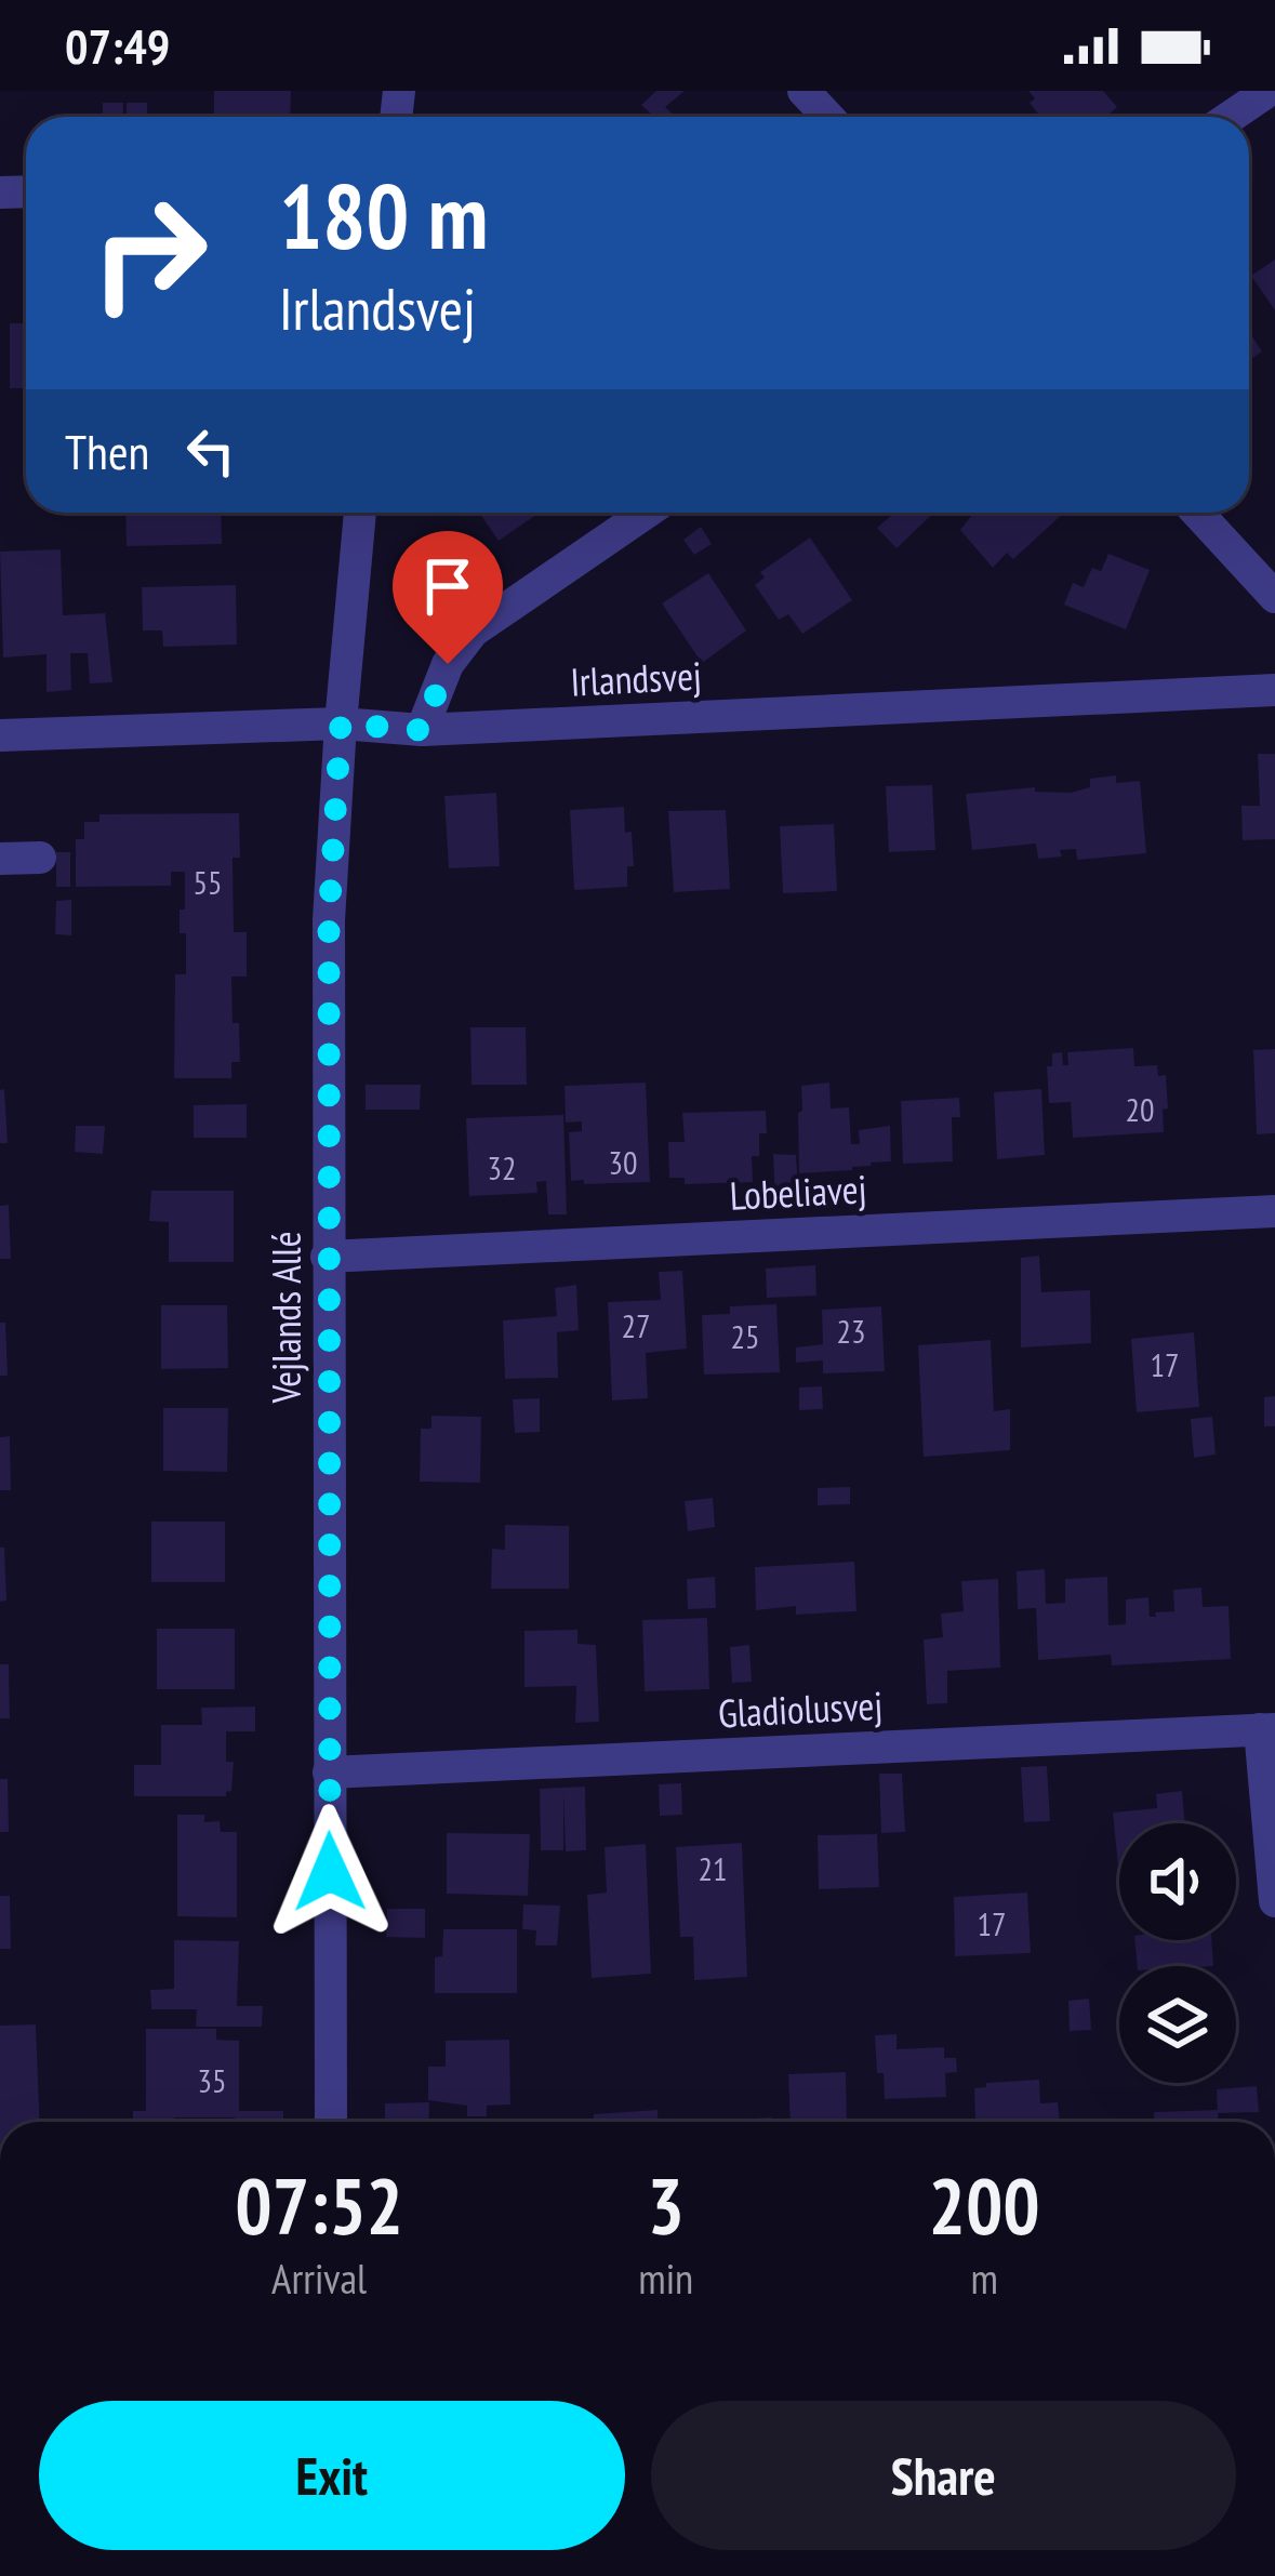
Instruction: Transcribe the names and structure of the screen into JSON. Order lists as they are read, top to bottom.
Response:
{
  "streets": {
    "street": [
      "Irlandsvej",
      "Lobeliavej",
      "Vejlands Allé",
      "Gladiolusvej"
    ]
  },
  "crossings": [
    ["Irlandsvej", "Vejlands Allé"],
    ["Lobeliavej", "Vejlands Allé"],
    ["Vejlands Allé", "Gladiolusvej"]
  ],
  "house_numbers": [
    "55",
    "20",
    "30",
    "32",
    "27",
    "23",
    "25",
    "17",
    "21",
    "17",
    "35"
  ],
  "page": {
    "status": "07:49",
    "turn": ["180 m", "Irlandsvej"],
    "then": "Then",
    "eta": [
      "07:52",
      "Arrival",
      "3",
      "min",
      "200",
      "m"
    ],
    "buttons": ["Exit", "Share"]
  }
}
